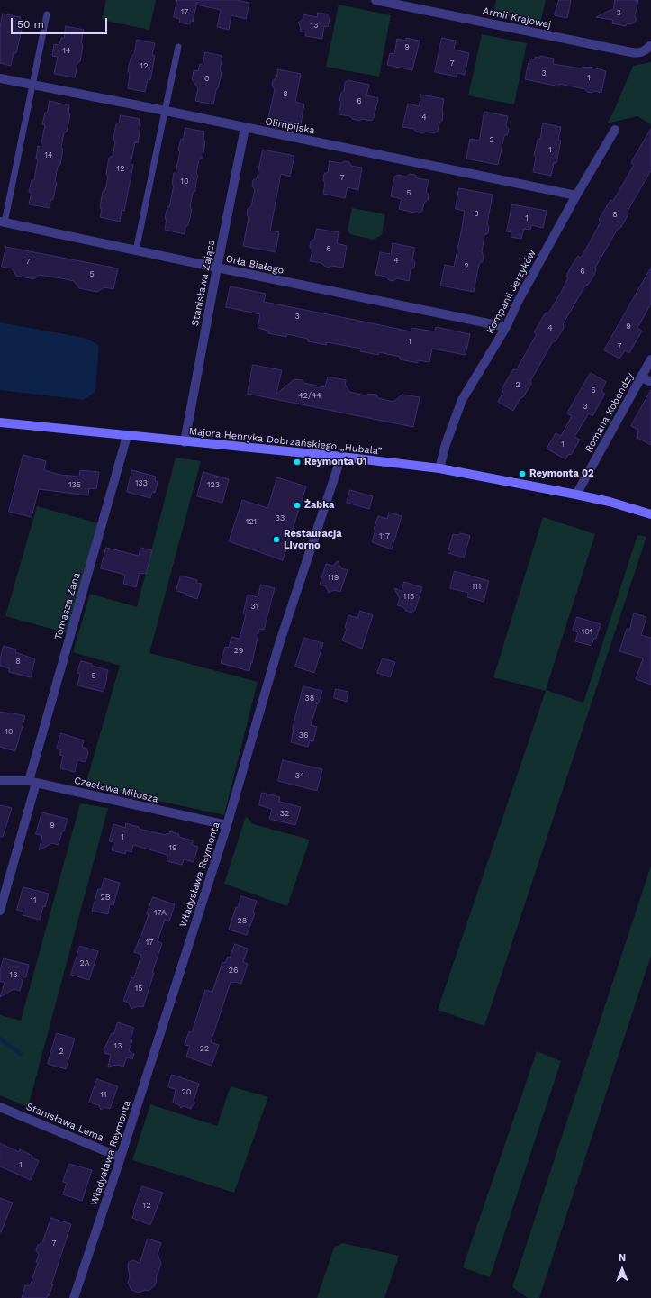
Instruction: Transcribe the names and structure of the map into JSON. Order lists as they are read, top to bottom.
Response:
{
  "streets": {
    "street": [
      "Armii Krajowej",
      "Olimpijska",
      "Orła Białego",
      "Stanisława Zająca",
      "Kompanii Jerzyków",
      "Romana Kobendzy",
      "Majora Henryka Dobrzańskiego „Hubala”",
      "Tomasza Zana",
      "Czesława Miłosza",
      "Władysława Reymonta",
      "Stanisława Lema"
    ]
  },
  "crossings": [
    ["Olimpijska", "Stanisława Zająca"],
    ["Olimpijska", "Kompanii Jerzyków"],
    ["Orła Białego", "Stanisława Zająca"],
    ["Orła Białego", "Kompanii Jerzyków"],
    ["Stanisława Zająca", "Majora Henryka Dobrzańskiego „Hubala”"],
    ["Kompanii Jerzyków", "Majora Henryka Dobrzańskiego „Hubala”"],
    ["Romana Kobendzy", "Majora Henryka Dobrzańskiego „Hubala”"],
    ["Majora Henryka Dobrzańskiego „Hubala”", "Tomasza Zana"],
    ["Majora Henryka Dobrzańskiego „Hubala”", "Władysława Reymonta"],
    ["Tomasza Zana", "Czesława Miłosza"],
    ["Czesława Miłosza", "Władysława Reymonta"],
    ["Władysława Reymonta", "Stanisława Lema"]
  ],
  "places": [
    "Reymonta 01",
    "Reymonta 02",
    "Żabka",
    "Restauracja Livorno"
  ],
  "house_numbers": [
    "17",
    "3",
    "13",
    "9",
    "14",
    "7",
    "12",
    "3",
    "1",
    "10",
    "8",
    "6",
    "4",
    "2",
    "1",
    "14",
    "12",
    "7",
    "10",
    "5",
    "3",
    "8",
    "1",
    "6",
    "4",
    "7",
    "2",
    "6",
    "5",
    "3",
    "9",
    "4",
    "1",
    "7",
    "2",
    "5",
    "42/44",
    "3",
    "1",
    "133",
    "135",
    "123",
    "33",
    "121",
    "117",
    "119",
    "111",
    "115",
    "31",
    "101",
    "29",
    "8",
    "5",
    "38",
    "10",
    "36",
    "34",
    "32",
    "9",
    "1",
    "19",
    "2B",
    "11",
    "17A",
    "28",
    "17",
    "2A",
    "26",
    "13",
    "15",
    "13",
    "22",
    "2",
    "20",
    "11",
    "1",
    "12",
    "7"
  ],
  "scale_bar": "50 m",
  "north": "top"
}
